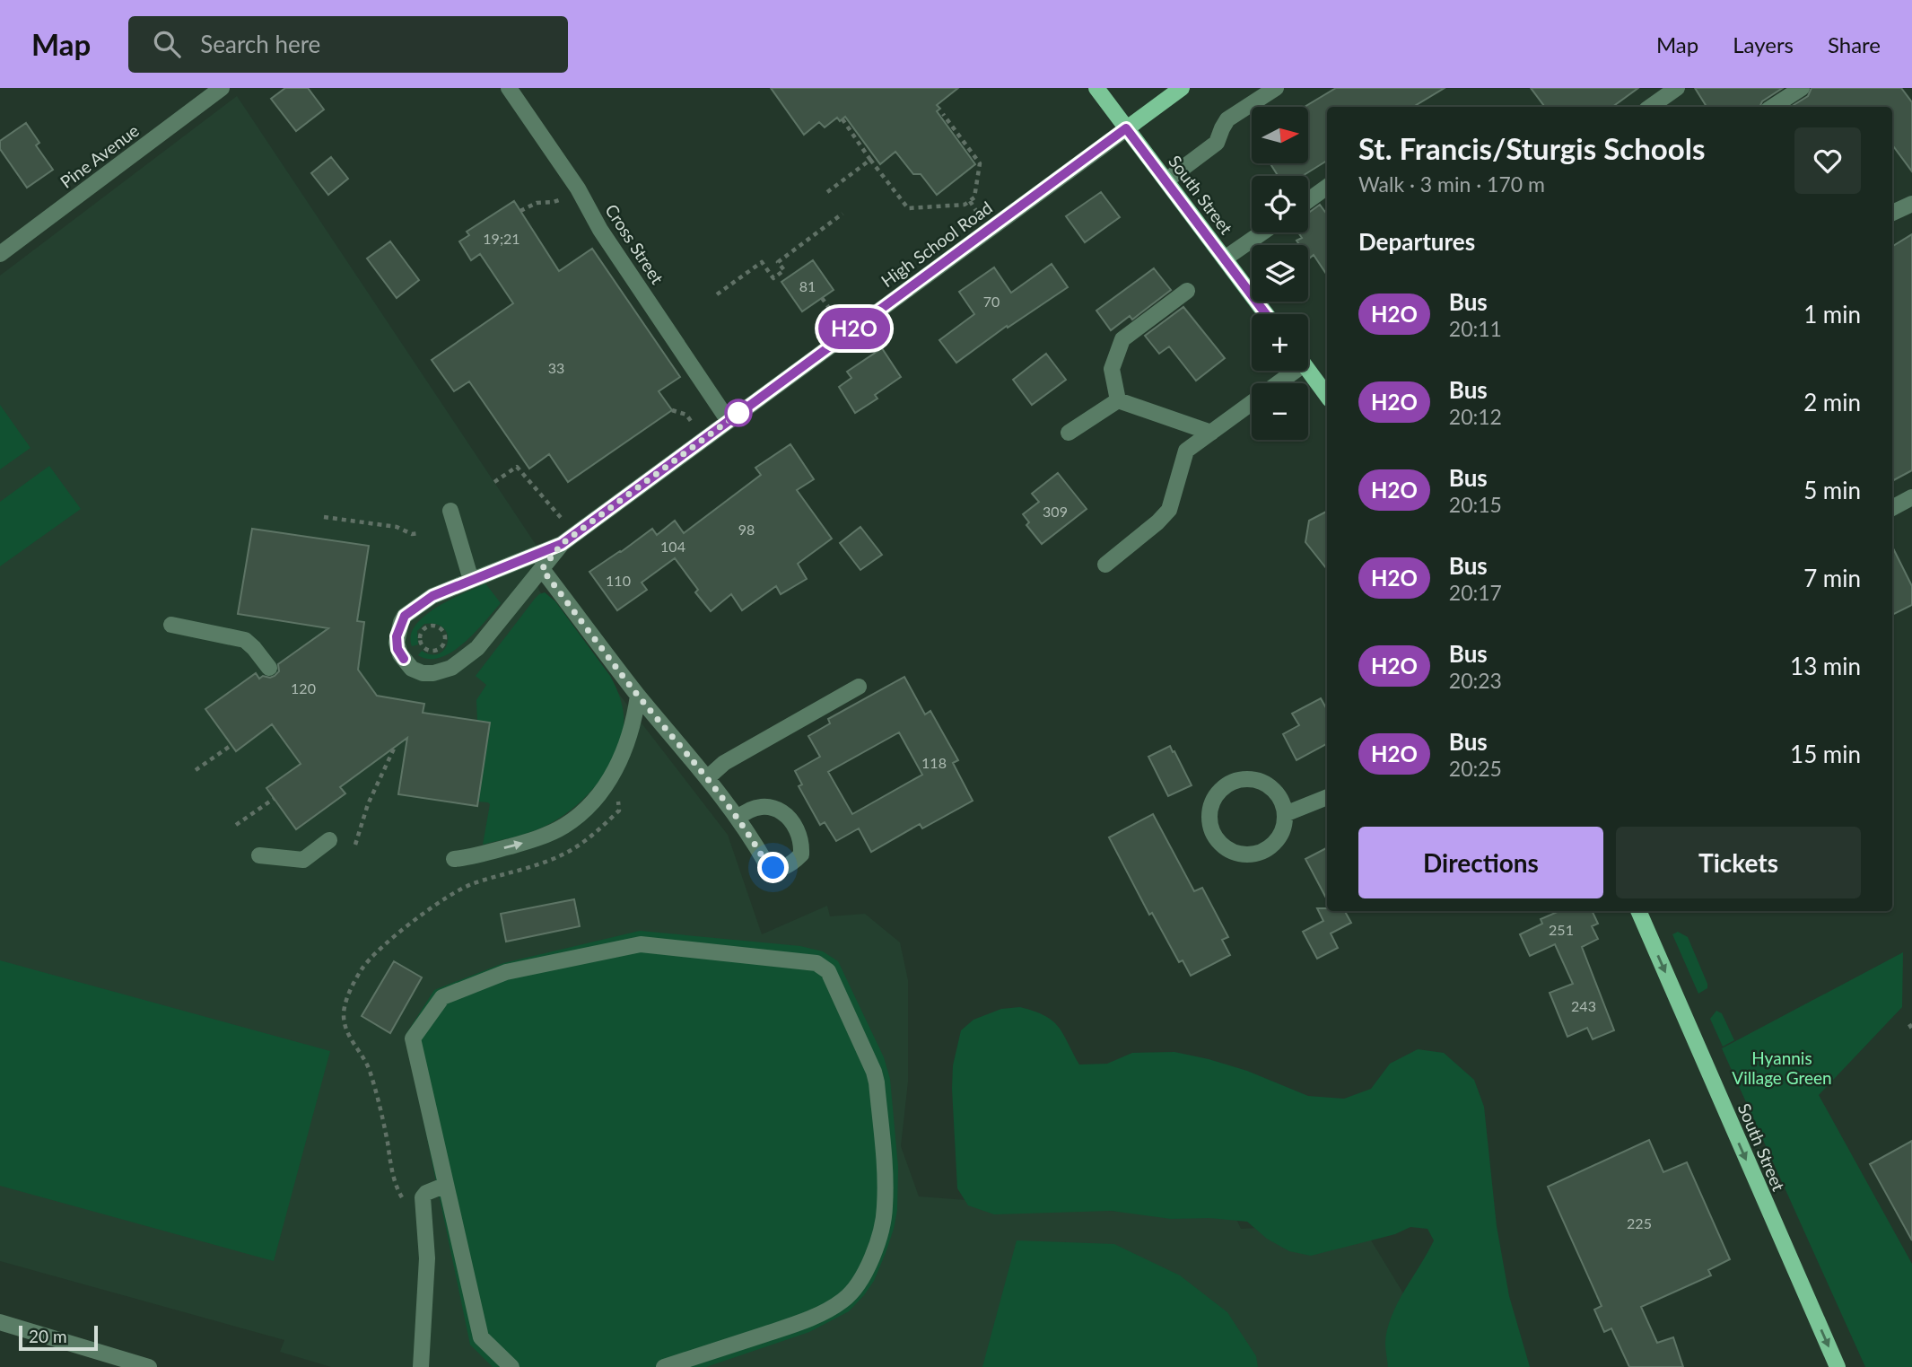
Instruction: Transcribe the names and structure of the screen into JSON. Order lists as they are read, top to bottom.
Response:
{
  "streets": {
    "main road": ["South Street", "High School Road"],
    "street": ["Pine Avenue", "Cross Street"]
  },
  "crossings": [
    ["South Street", "High School Road"],
    ["Cross Street", "High School Road"]
  ],
  "one_way": ["South Street"],
  "parks": ["Hyannis Village Green"],
  "lines": ["bus line H2O"],
  "house_numbers": [
    "19;21",
    "81",
    "70",
    "33",
    "309",
    "98",
    "104",
    "110",
    "120",
    "118",
    "251",
    "243",
    "225"
  ],
  "scale_bar": "20 m",
  "north": "right",
  "page": {
    "header": "Map",
    "search": "Search here",
    "nav": ["Map", "Layers", "Share"],
    "on_map": "H2O",
    "map_buttons": ["+", "−"],
    "heading": [
      ["St. Francis/Sturgis Schools", "Walk · 3 min · 170 m"],
      "Departures"
    ],
    "list": [
      {
        "mark": "H2O",
        "name": "Bus",
        "note": "20:11",
        "value": "1 min"
      },
      {
        "mark": "H2O",
        "name": "Bus",
        "note": "20:12",
        "value": "2 min"
      },
      {
        "mark": "H2O",
        "name": "Bus",
        "note": "20:15",
        "value": "5 min"
      },
      {
        "mark": "H2O",
        "name": "Bus",
        "note": "20:17",
        "value": "7 min"
      },
      {
        "mark": "H2O",
        "name": "Bus",
        "note": "20:23",
        "value": "13 min"
      },
      {
        "mark": "H2O",
        "name": "Bus",
        "note": "20:25",
        "value": "15 min"
      }
    ],
    "buttons": ["Directions", "Tickets"],
    "scale": "20 m"
  }
}
